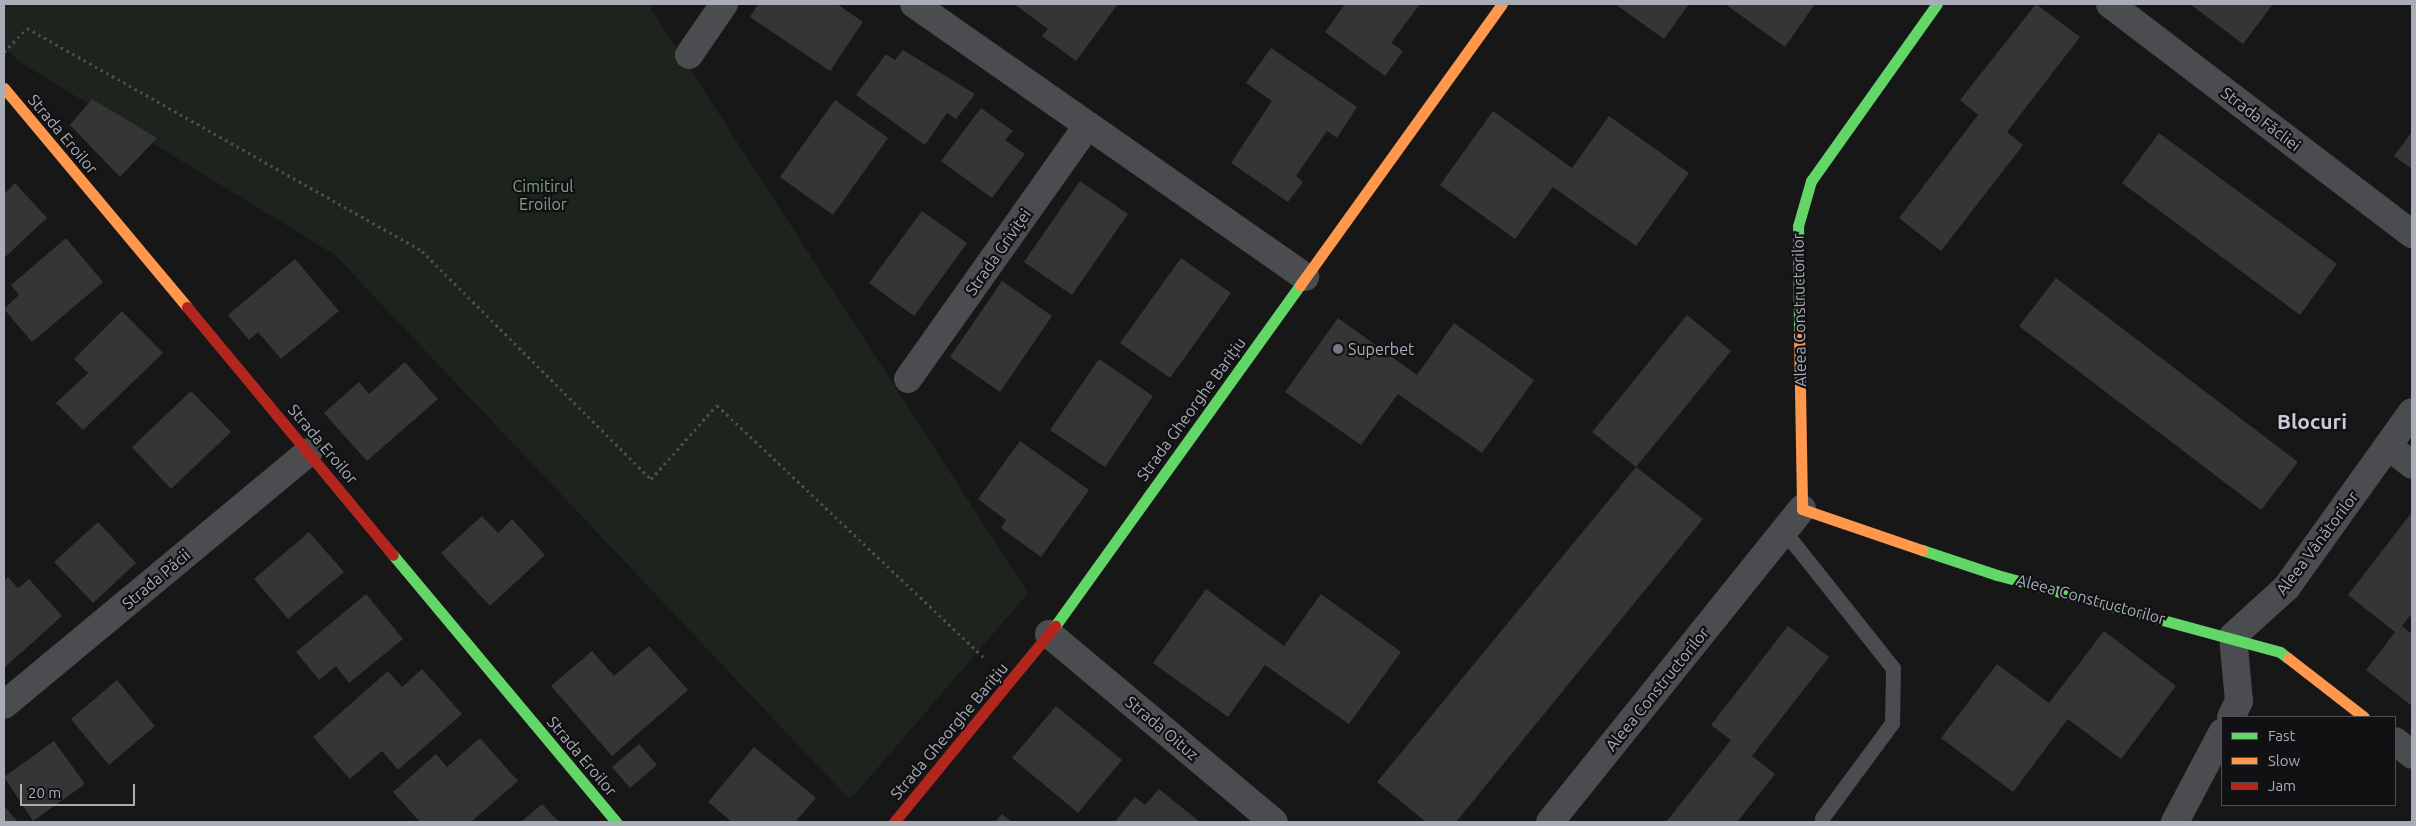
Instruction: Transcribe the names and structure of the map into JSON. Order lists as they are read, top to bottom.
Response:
{
  "streets": {
    "street": [
      "Strada Făcliei",
      "Strada Eroilor",
      "Strada Griviței",
      "Aleea Constructorilor",
      "Strada Gheorghe Barițiu",
      "Aleea Vânătorilor",
      "Strada Păcii",
      "Strada Oituz"
    ]
  },
  "crossings": [
    ["Strada Eroilor", "Strada Păcii"],
    ["Aleea Constructorilor", "Aleea Vânătorilor"],
    ["Strada Gheorghe Barițiu", "Strada Oituz"]
  ],
  "districts": ["Blocuri"],
  "parks": ["Cimitirul Eroilor"],
  "places": ["Superbet"],
  "legend": ["Fast", "Slow", "Jam"],
  "scale_bar": "20 m"
}
